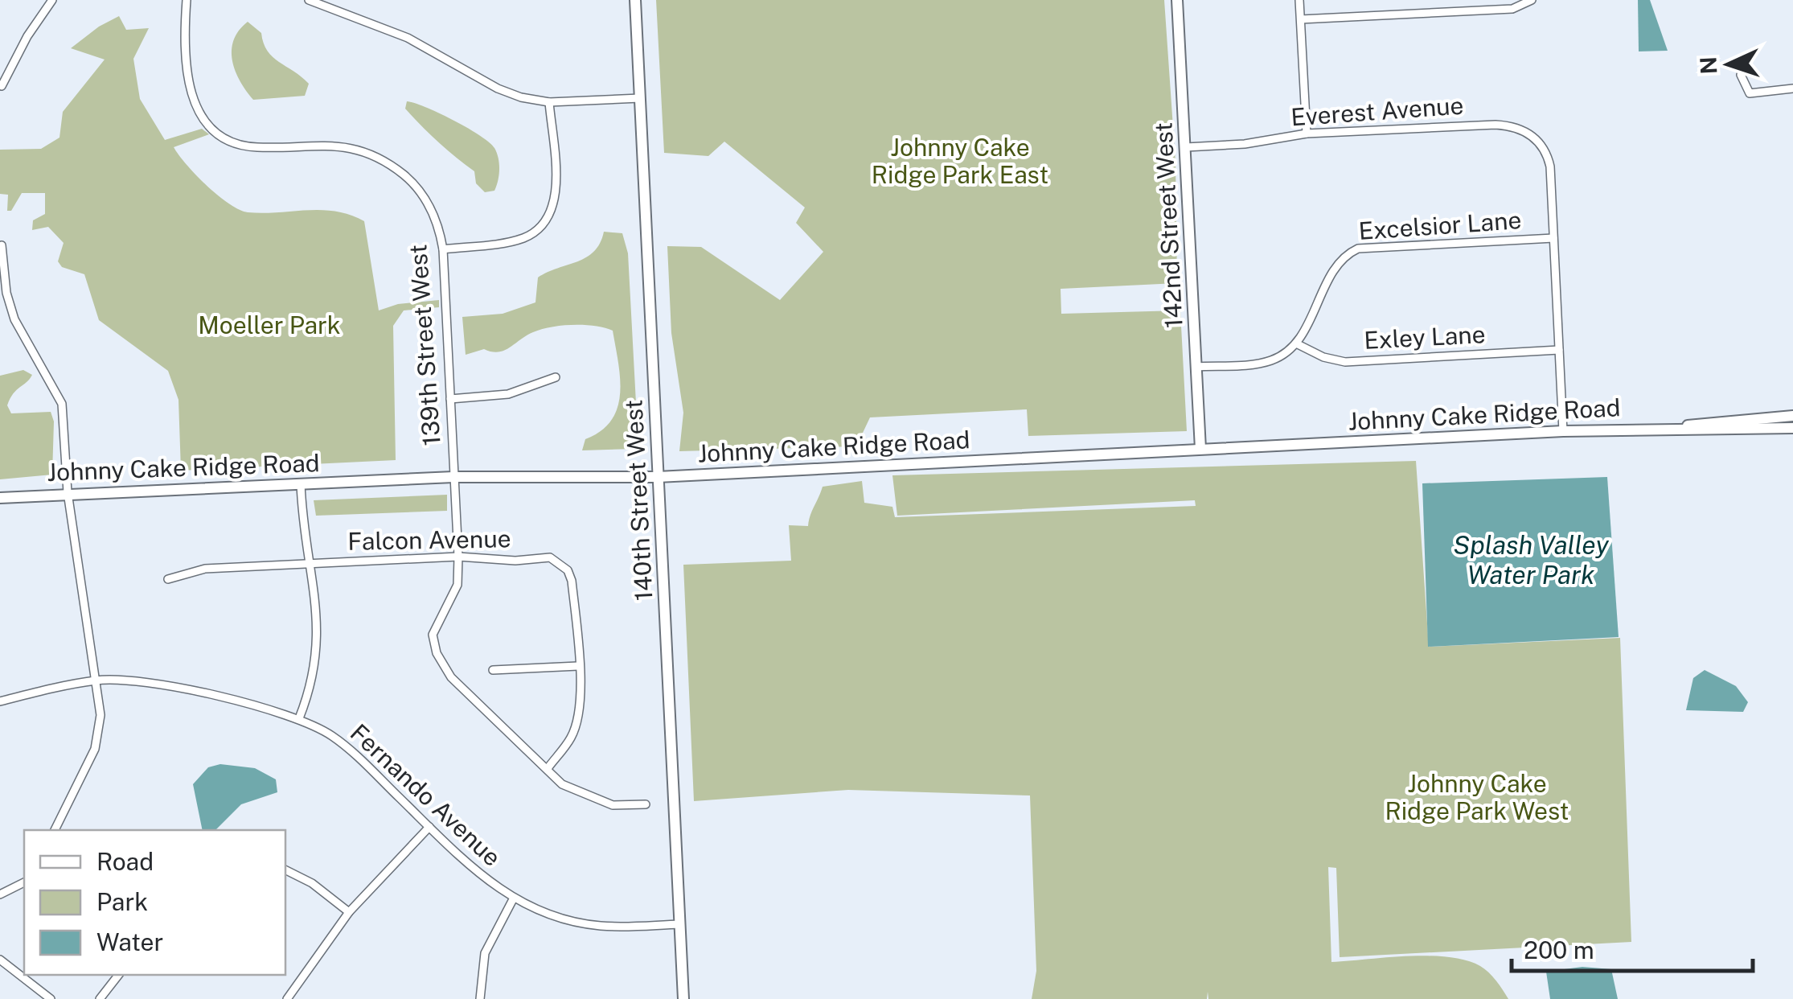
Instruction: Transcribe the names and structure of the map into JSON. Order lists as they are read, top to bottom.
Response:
{
  "streets": {
    "street": [
      "Everest Avenue",
      "142nd Street West",
      "Excelsior Lane",
      "Exley Lane",
      "139th Street West",
      "Johnny Cake Ridge Road",
      "140th Street West",
      "Falcon Avenue",
      "Fernando Avenue"
    ]
  },
  "crossings": [
    ["Everest Avenue", "142nd Street West"],
    ["Everest Avenue", "Excelsior Lane"],
    ["142nd Street West", "Johnny Cake Ridge Road"],
    ["Excelsior Lane", "Exley Lane"],
    ["139th Street West", "Johnny Cake Ridge Road"],
    ["139th Street West", "Falcon Avenue"],
    ["Johnny Cake Ridge Road", "140th Street West"],
    ["140th Street West", "Fernando Avenue"]
  ],
  "water": ["Splash Valley Water Park"],
  "parks": ["Johnny Cake Ridge Park East", "Moeller Park", "Johnny Cake Ridge Park West"],
  "legend": ["Road", "Park", "Water"],
  "scale_bar": "200 m",
  "north": "left"
}
